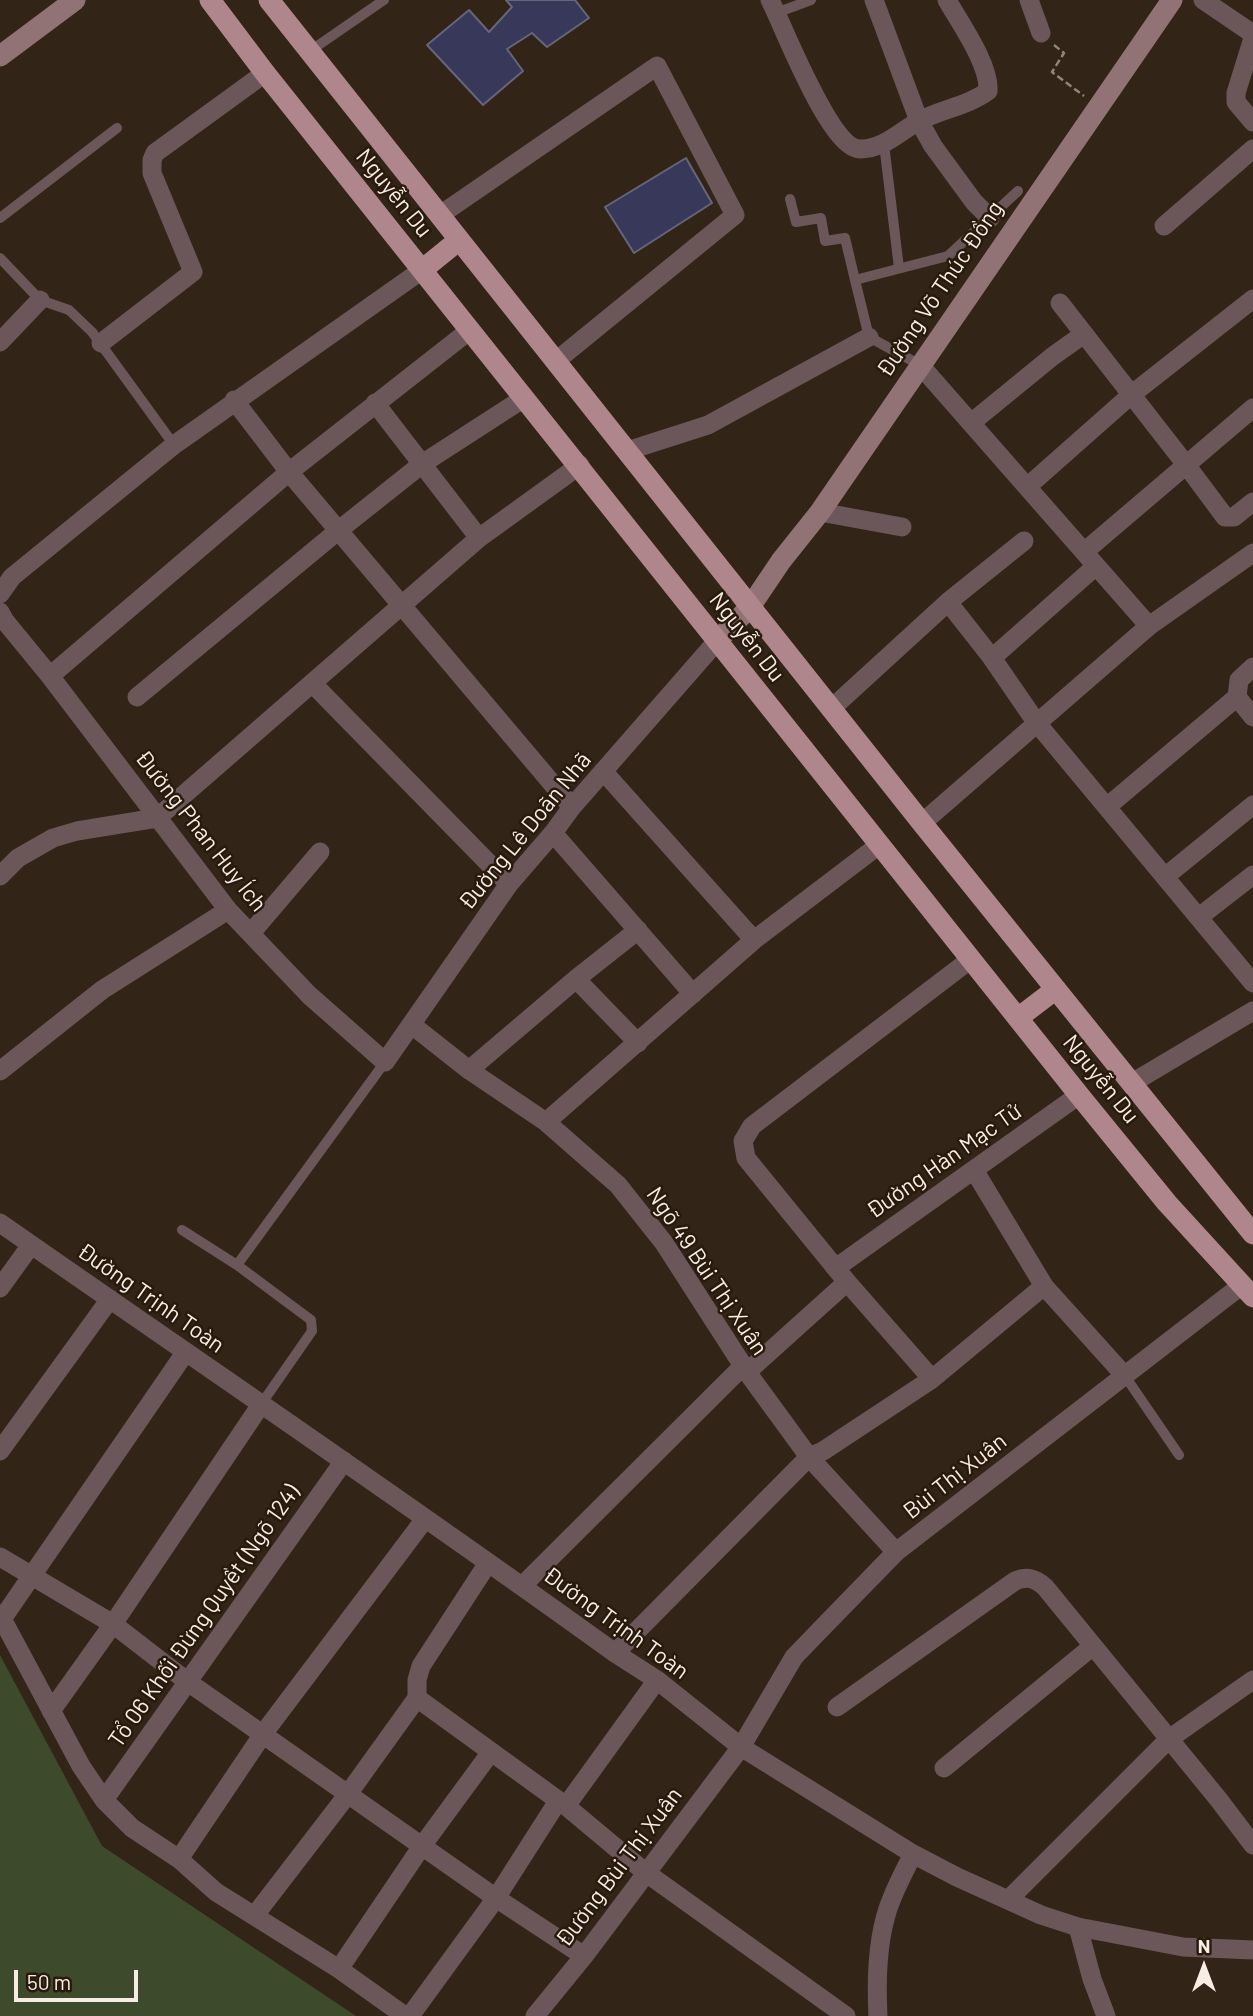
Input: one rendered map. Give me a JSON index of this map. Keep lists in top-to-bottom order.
{
  "streets": {
    "main road": ["Nguyễn Du"],
    "street": [
      "Đường Võ Thúc Đồng",
      "Đường Phan Huy Ích",
      "Đường Lê Doãn Nhã",
      "Đường Hàn Mạc Tử",
      "Ngõ 49 Bùi Thị Xuân",
      "Đường Trịnh Toàn",
      "Bùi Thị Xuân",
      "Tổ 06 Khối Đừng Quyềt (Ngõ 124)",
      "Đường Bùi Thị Xuân"
    ]
  },
  "crossings": [
    ["Nguyễn Du", "Đường Võ Thúc Đồng"],
    ["Nguyễn Du", "Đường Lê Doãn Nhã"],
    ["Nguyễn Du", "Đường Hàn Mạc Tử"],
    ["Nguyễn Du", "Bùi Thị Xuân"],
    ["Đường Võ Thúc Đồng", "Đường Lê Doãn Nhã"],
    ["Đường Phan Huy Ích", "Đường Lê Doãn Nhã"],
    ["Đường Lê Doãn Nhã", "Ngõ 49 Bùi Thị Xuân"],
    ["Đường Hàn Mạc Tử", "Ngõ 49 Bùi Thị Xuân"],
    ["Đường Hàn Mạc Tử", "Đường Trịnh Toàn"],
    ["Ngõ 49 Bùi Thị Xuân", "Bùi Thị Xuân"],
    ["Đường Trịnh Toàn", "Bùi Thị Xuân"],
    ["Đường Trịnh Toàn", "Tổ 06 Khối Đừng Quyềt (Ngõ 124)"],
    ["Đường Trịnh Toàn", "Đường Bùi Thị Xuân"],
    ["Bùi Thị Xuân", "Đường Bùi Thị Xuân"]
  ],
  "scale_bar": "50 m",
  "north": "top"
}
